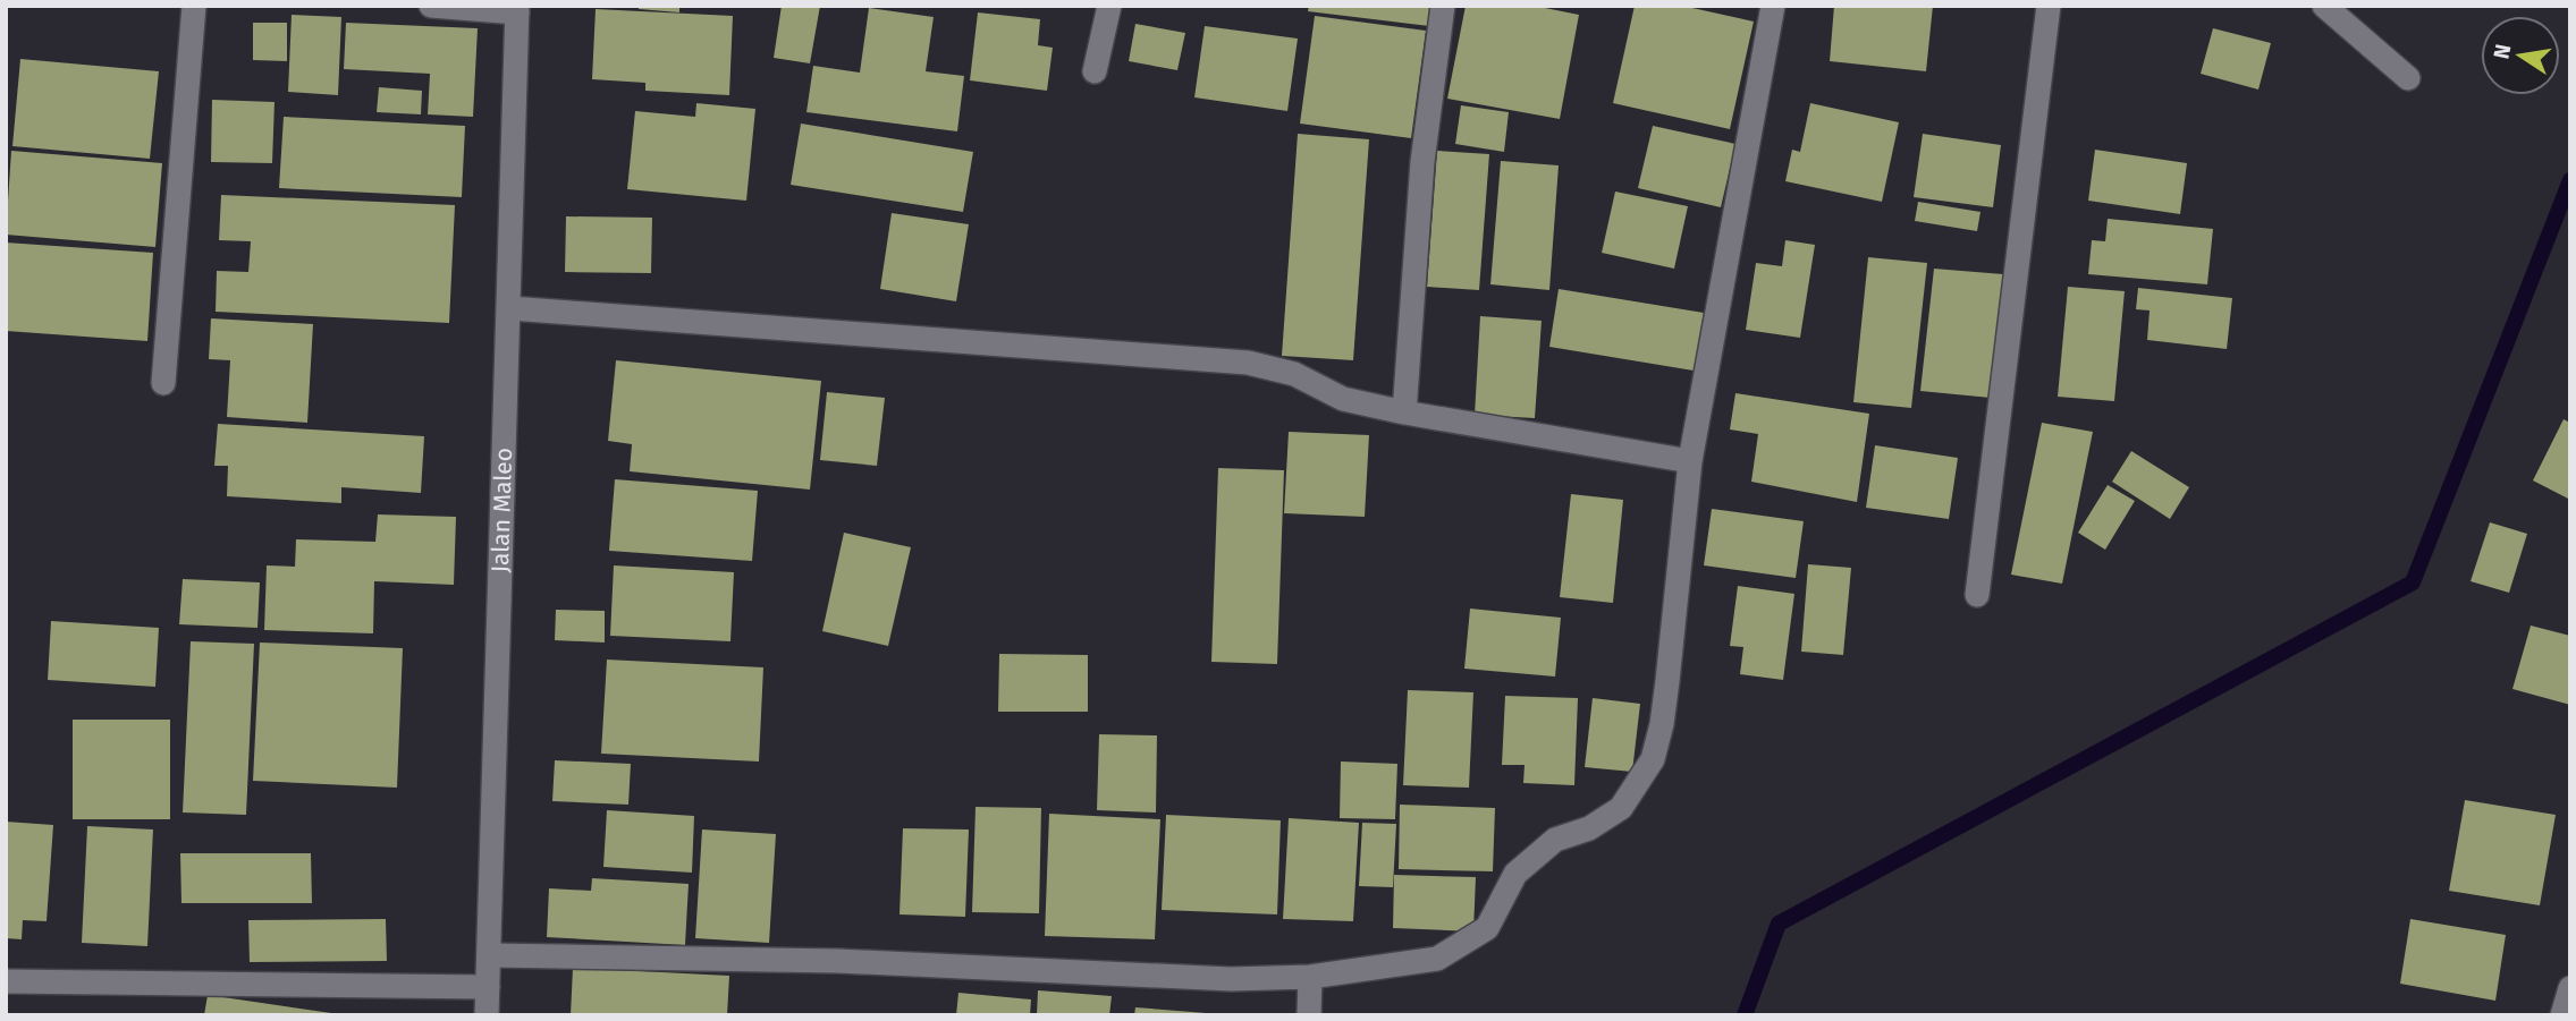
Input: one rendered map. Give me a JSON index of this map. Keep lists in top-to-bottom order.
{
  "streets": {
    "street": ["Jalan Maleo"]
  },
  "north": "left"
}
